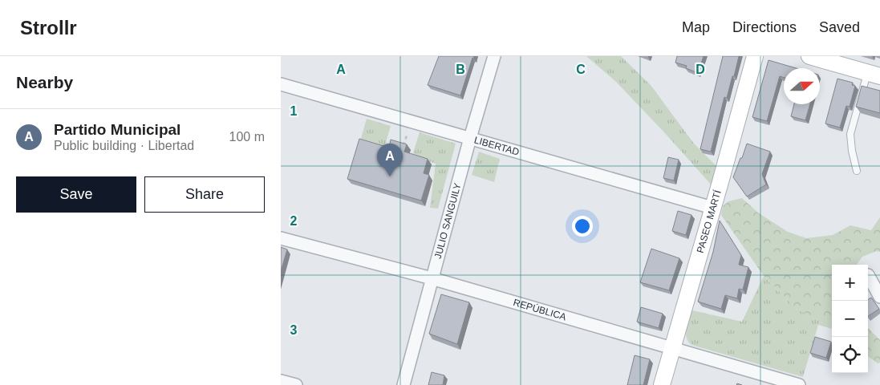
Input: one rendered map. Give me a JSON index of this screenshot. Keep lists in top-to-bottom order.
{
  "streets": {
    "street": [
      "LIBERTAD",
      "JULIO SANGUILY",
      "PASEO MARTÍ",
      "REPÚBLICA"
    ]
  },
  "crossings": [
    ["LIBERTAD", "JULIO SANGUILY"],
    ["LIBERTAD", "PASEO MARTÍ"],
    ["JULIO SANGUILY", "REPÚBLICA"],
    ["PASEO MARTÍ", "REPÚBLICA"]
  ],
  "north": "right",
  "page": {
    "header": "Strollr",
    "nav": ["Map", "Directions", "Saved"],
    "heading": "Nearby",
    "list": [
      {
        "mark": "A",
        "name": "Partido Municipal",
        "note": "Public building · Libertad",
        "value": "100 m"
      }
    ],
    "pins": "A",
    "buttons": ["Save", "Share"],
    "map_buttons": ["+", "−"]
  },
  "grid": {
    "columns": [
      "A",
      "B",
      "C",
      "D"
    ],
    "rows": ["1", "2", "3"]
  }
}
